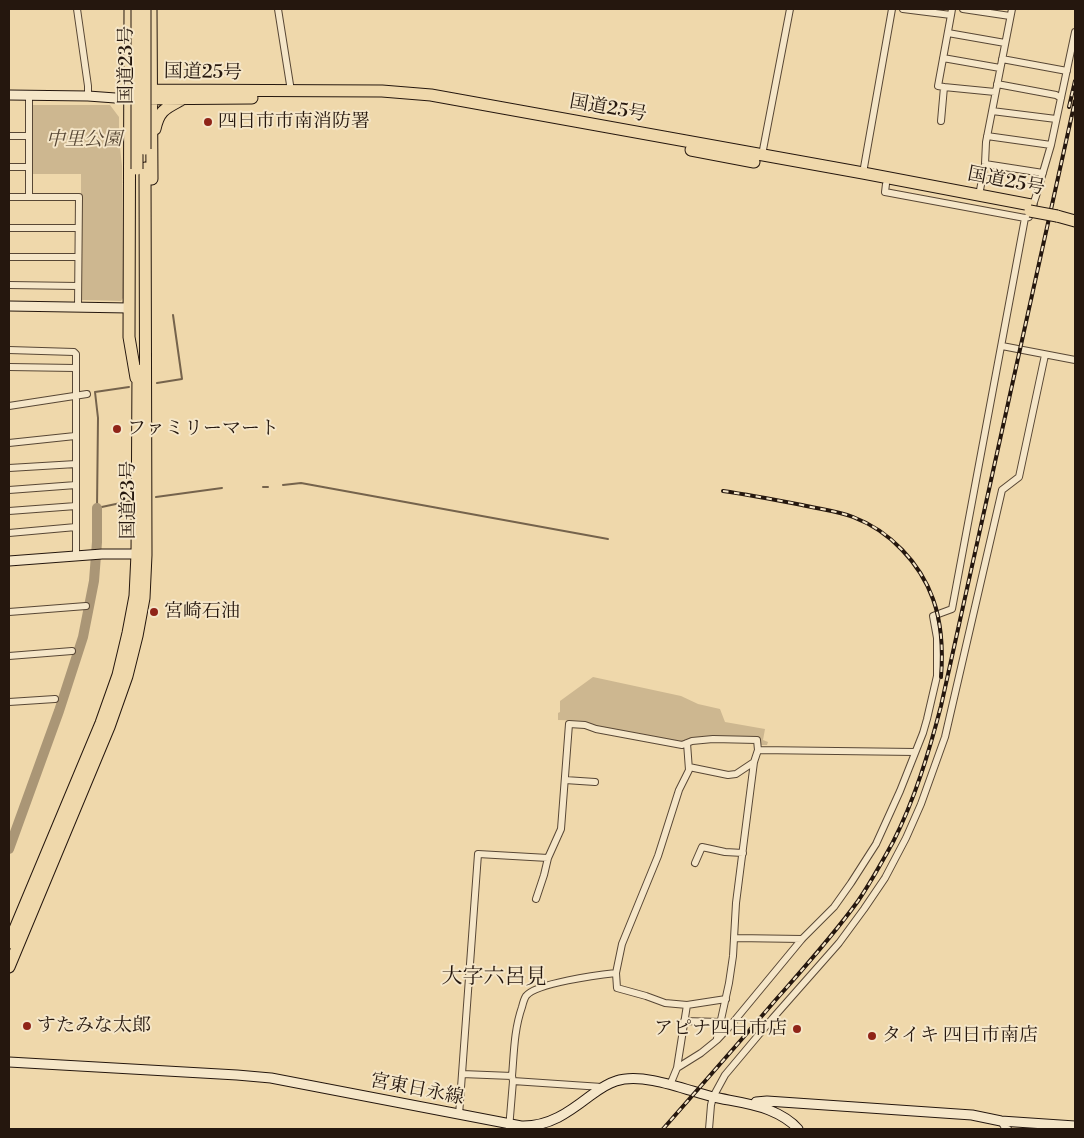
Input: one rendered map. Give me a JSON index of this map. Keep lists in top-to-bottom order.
{
  "streets": {
    "highway": ["国道23号", "国道25号"],
    "main road": ["宮東日永線"]
  },
  "districts": ["大字六呂見"],
  "parks": ["中里公園"],
  "places": [
    "四日市市南消防署",
    "ファミリーマート",
    "宮崎石油",
    "すたみな太郎",
    "アピナ四日市店",
    "タイキ 四日市南店"
  ]
}
